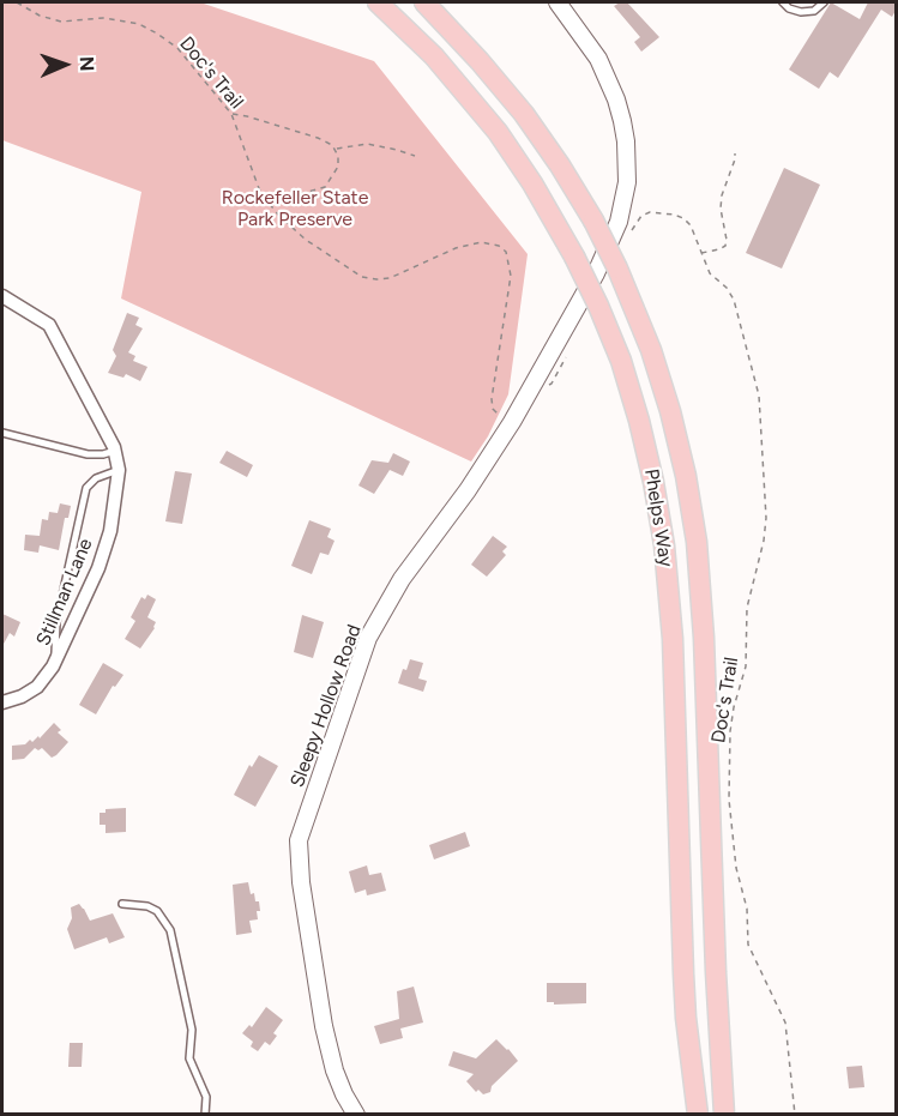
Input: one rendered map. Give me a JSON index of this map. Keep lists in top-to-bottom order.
{
  "streets": {
    "main road": ["Phelps Way"],
    "street": ["Stillman Lane", "Sleepy Hollow Road"],
    "path": ["Doc's Trail"]
  },
  "parks": ["Rockefeller State Park Preserve"],
  "north": "right"
}
